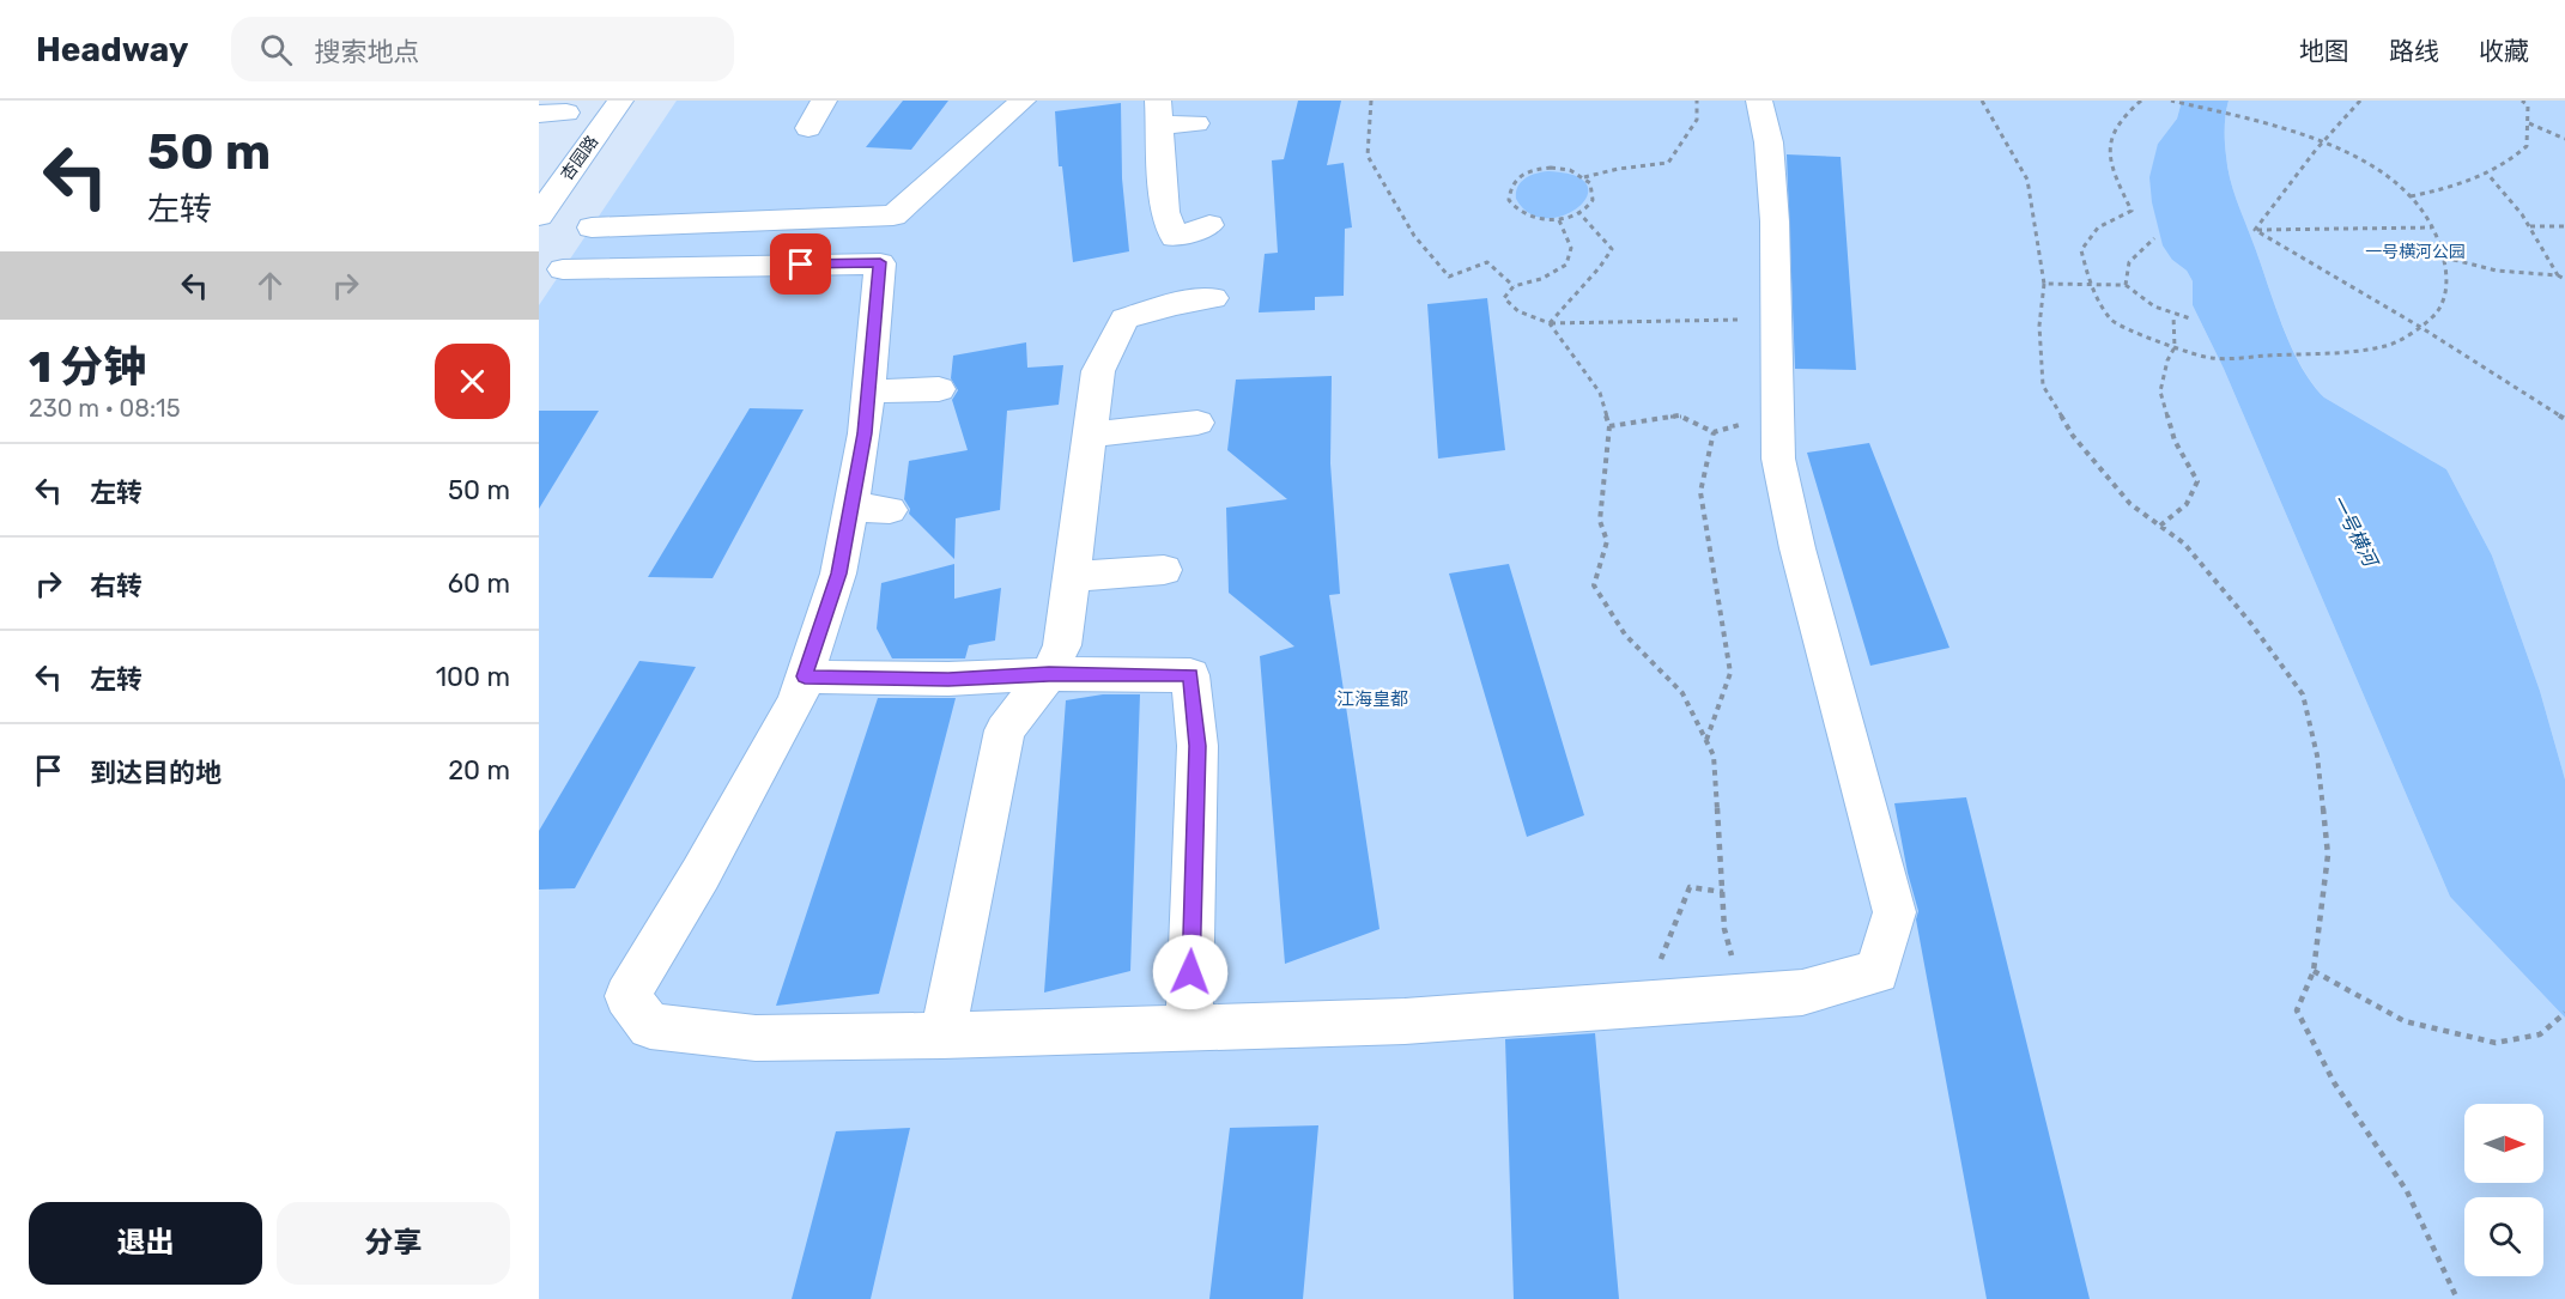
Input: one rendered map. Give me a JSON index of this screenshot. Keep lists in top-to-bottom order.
{
  "streets": {
    "street": ["杏园路"]
  },
  "water": ["一号横河"],
  "parks": ["一号横河公园", "江海皇都"],
  "north": "right",
  "page": {
    "header": "Headway",
    "search": "搜索地点",
    "nav": ["地图", "路线", "收藏"],
    "turn": ["50 m", "左转"],
    "heading": ["1 分钟", "230 m · 08:15"],
    "list": [
      {
        "name": "左转",
        "value": "50 m"
      },
      {
        "name": "右转",
        "value": "60 m"
      },
      {
        "name": "左转",
        "value": "100 m"
      },
      {
        "name": "到达目的地",
        "value": "20 m"
      }
    ],
    "buttons": ["退出", "分享"]
  }
}
